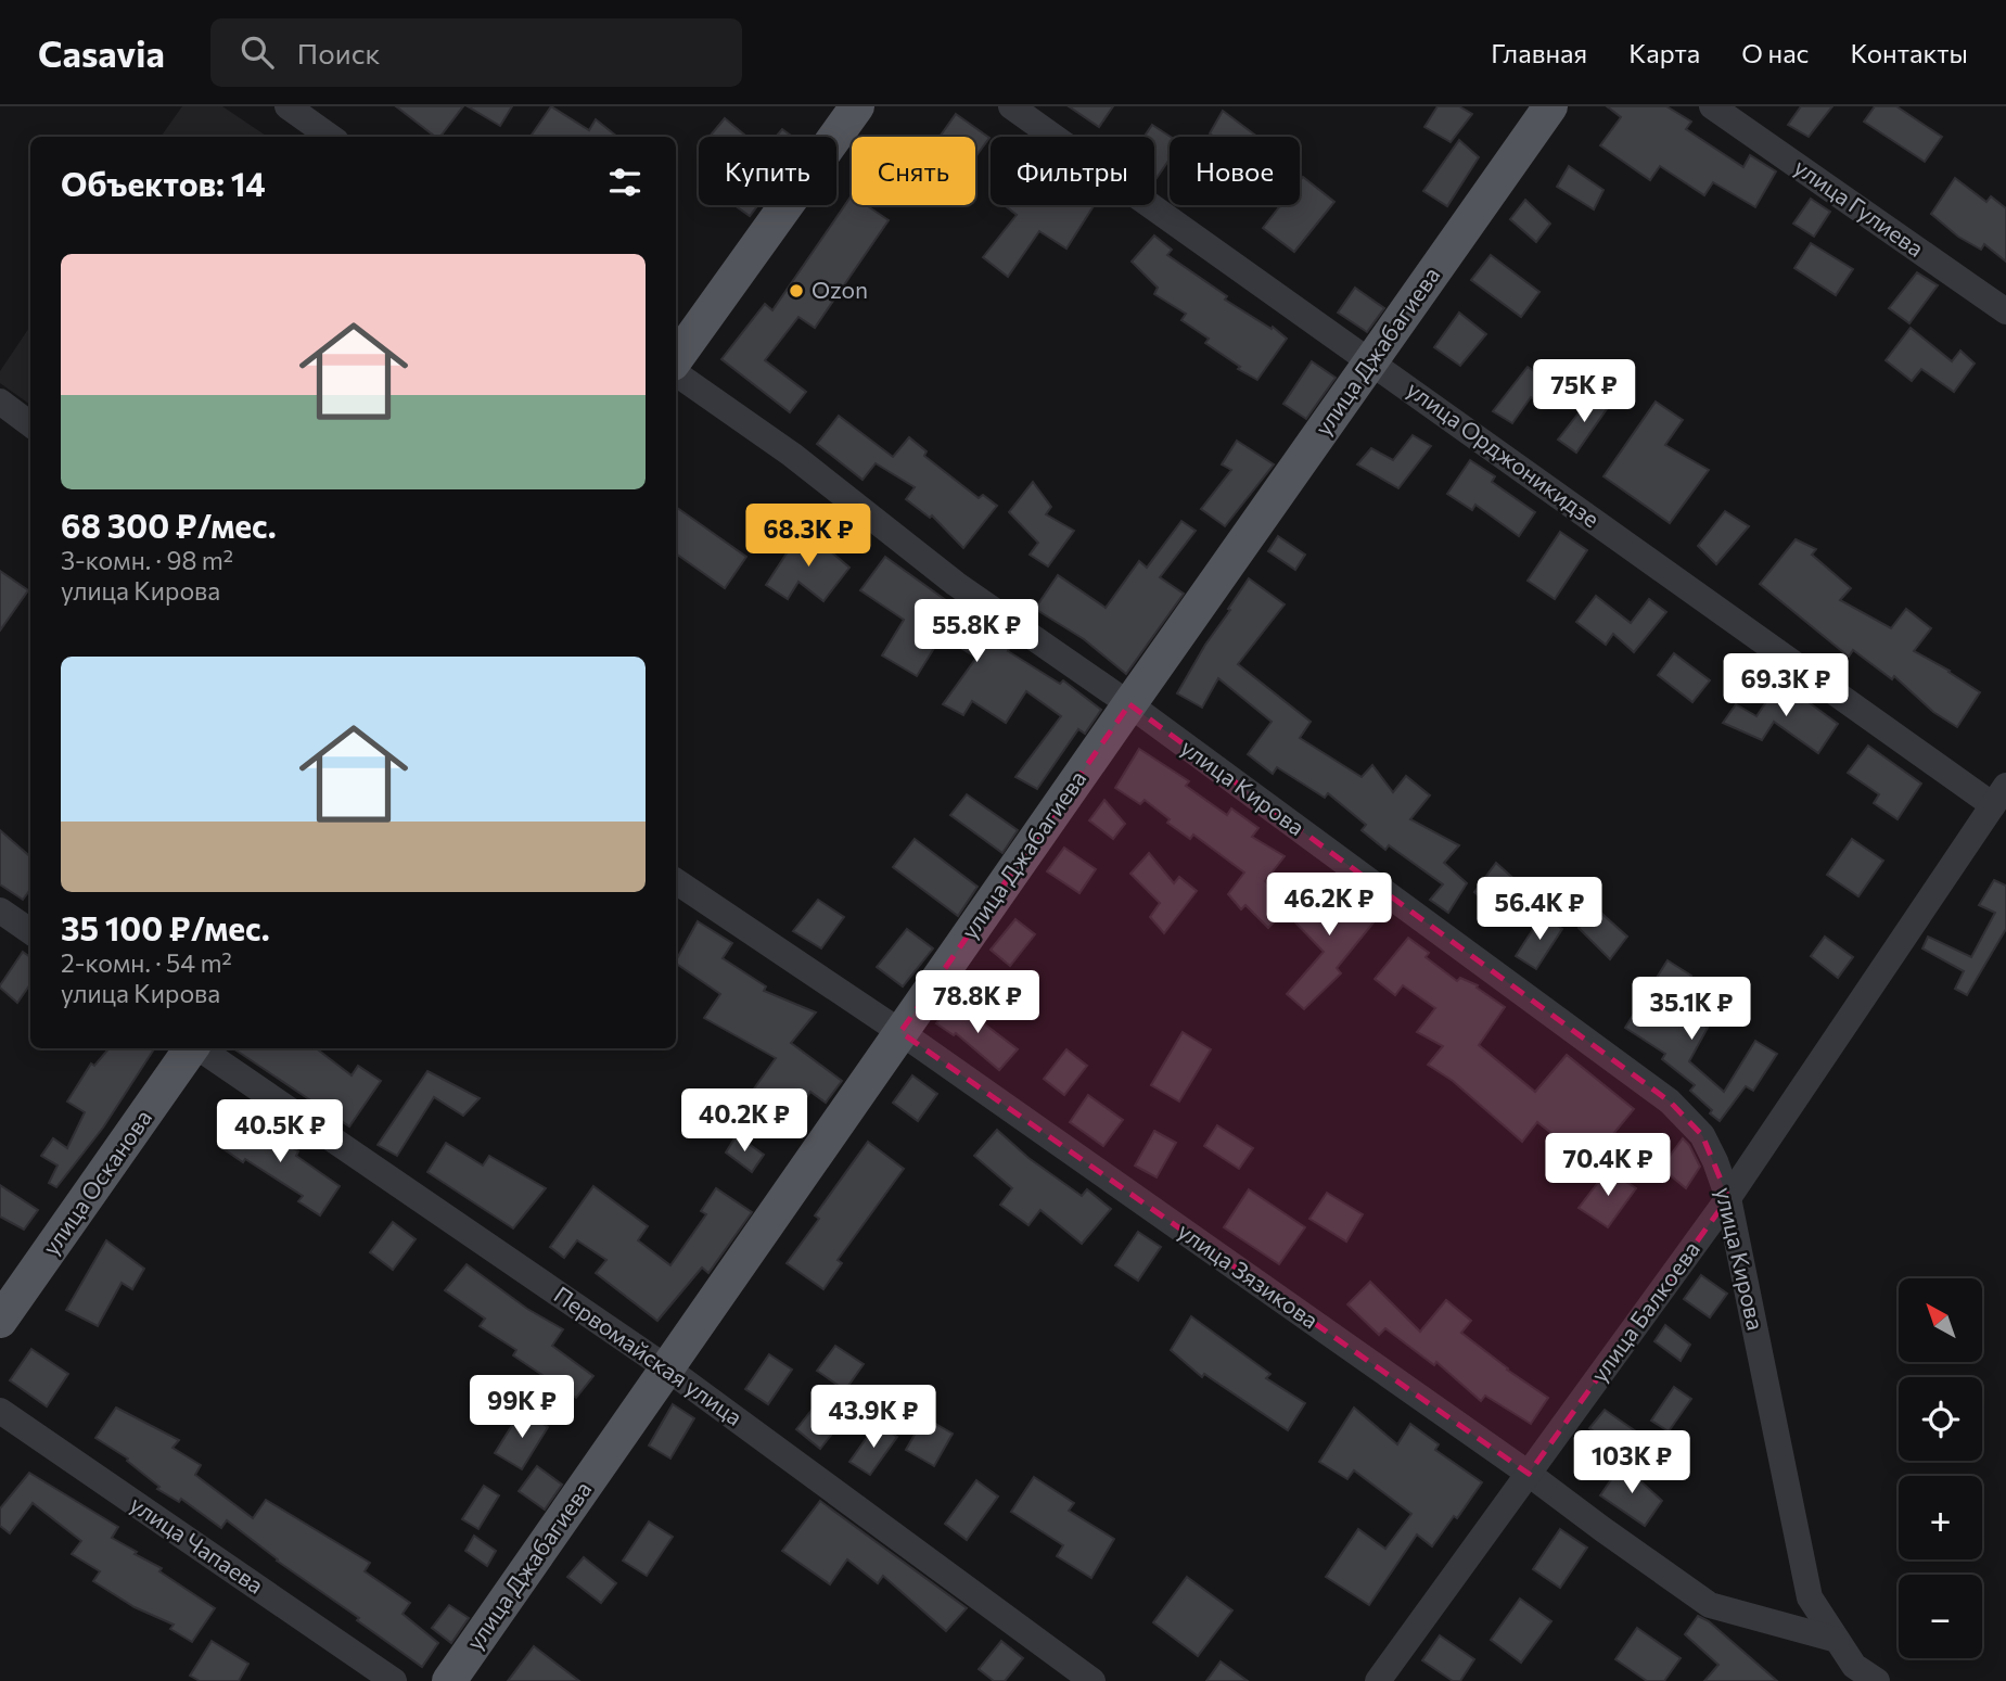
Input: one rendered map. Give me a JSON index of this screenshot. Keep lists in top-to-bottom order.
{
  "streets": {
    "main road": ["улица Джабагиева", "улица Осканова"],
    "street": [
      "улица Гулиева",
      "улица Орджоникидзе",
      "улица Кирова",
      "улица Зязикова",
      "улица Балкоева",
      "Первомайская улица",
      "улица Чапаева"
    ]
  },
  "crossings": [
    ["улица Джабагиева", "улица Орджоникидзе"],
    ["улица Джабагиева", "улица Кирова"],
    ["улица Джабагиева", "улица Зязикова"],
    ["улица Джабагиева", "Первомайская улица"],
    ["улица Орджоникидзе", "улица Балкоева"],
    ["улица Кирова", "улица Зязикова"],
    ["улица Кирова", "улица Балкоева"],
    ["улица Зязикова", "улица Балкоева"]
  ],
  "places": ["Ozon"],
  "north": "top left",
  "page": {
    "header": "Casavia",
    "search": "Поиск",
    "nav": [
      "Главная",
      "Карта",
      "О нас",
      "Контакты"
    ],
    "chip": [
      "Купить",
      "Снять",
      "Фильтры",
      "Новое"
    ],
    "heading": "Объектов: 14",
    "list": [
      {
        "name": "68 300 ₽/мес.",
        "note": "3-комн. · 98 m² · улица Кирова"
      },
      {
        "name": "35 100 ₽/мес.",
        "note": "2-комн. · 54 m² · улица Кирова"
      }
    ],
    "price": [
      "75K ₽",
      "68.3K ₽",
      "55.8K ₽",
      "69.3K ₽",
      "46.2K ₽",
      "56.4K ₽",
      "78.8K ₽",
      "35.1K ₽",
      "40.2K ₽",
      "40.5K ₽",
      "70.4K ₽",
      "99K ₽",
      "43.9K ₽",
      "103K ₽"
    ],
    "map_buttons": ["+", "−"]
  }
}
